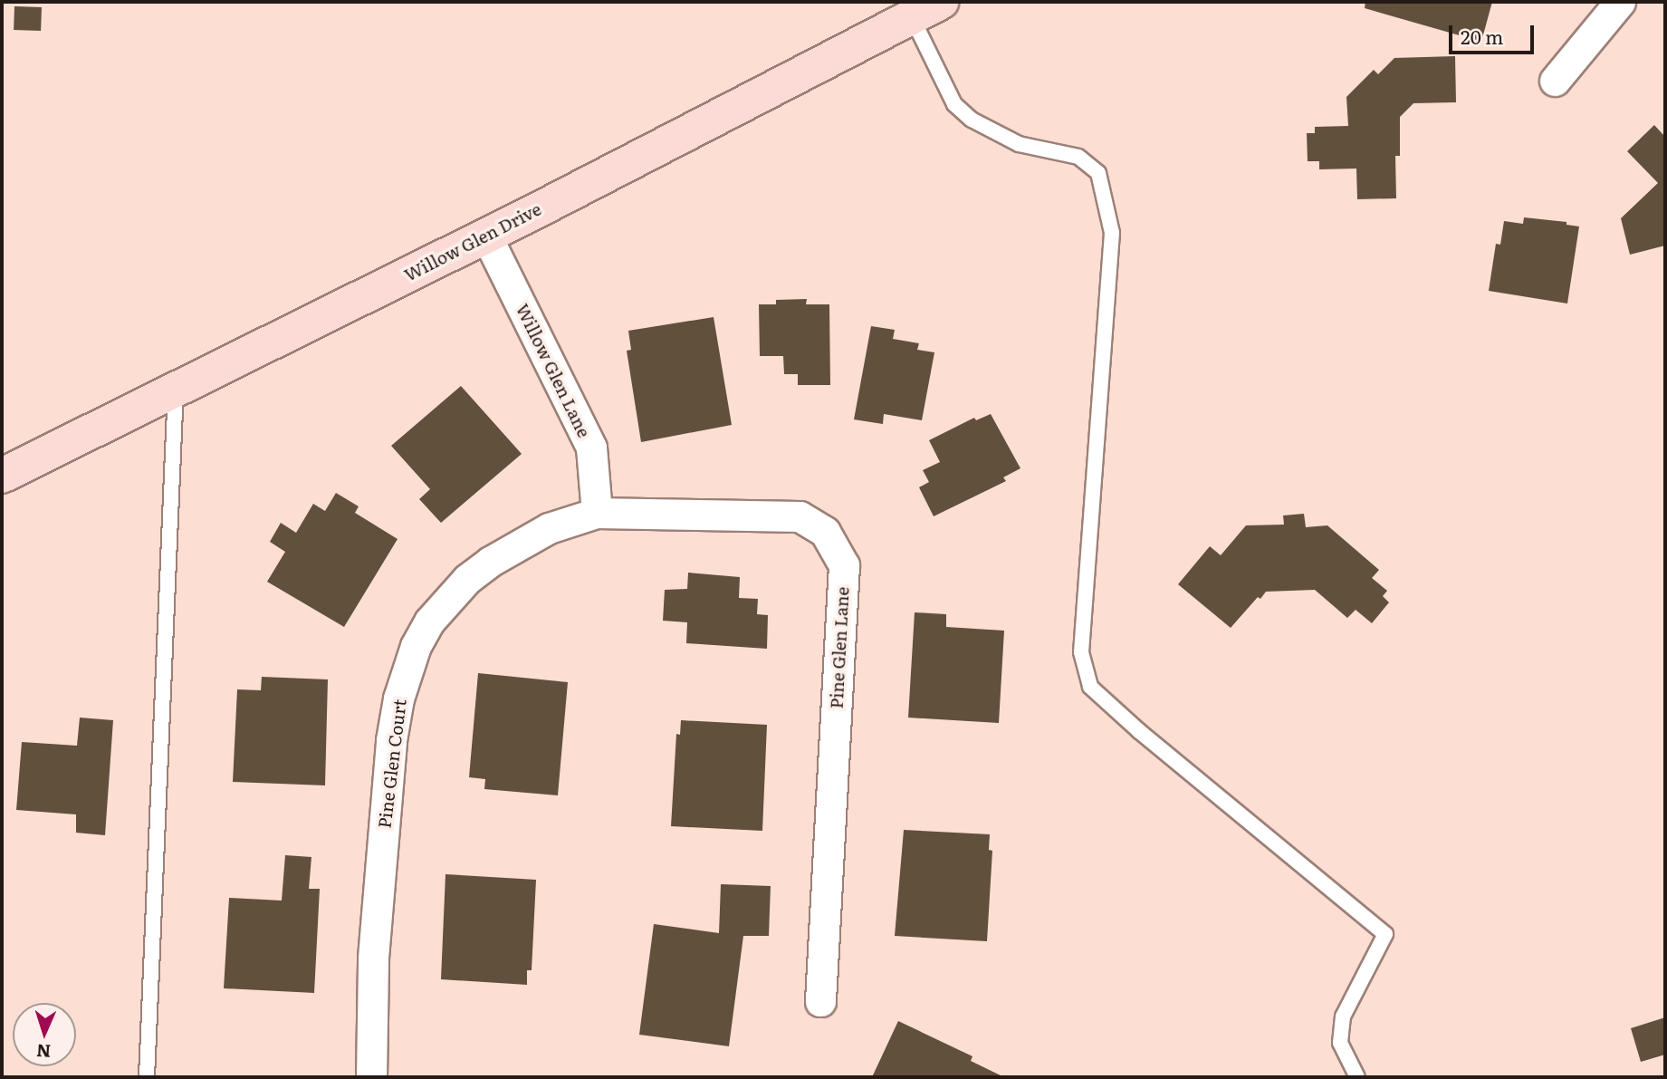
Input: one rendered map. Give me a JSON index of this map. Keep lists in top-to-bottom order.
{
  "streets": {
    "main road": ["Willow Glen Drive"],
    "street": ["Willow Glen Lane", "Pine Glen Lane", "Pine Glen Court"]
  },
  "crossings": [
    ["Willow Glen Drive", "Willow Glen Lane"],
    ["Willow Glen Lane", "Pine Glen Lane"],
    ["Willow Glen Lane", "Pine Glen Court"],
    ["Pine Glen Lane", "Pine Glen Court"]
  ],
  "scale_bar": "20 m",
  "north": "bottom"
}
